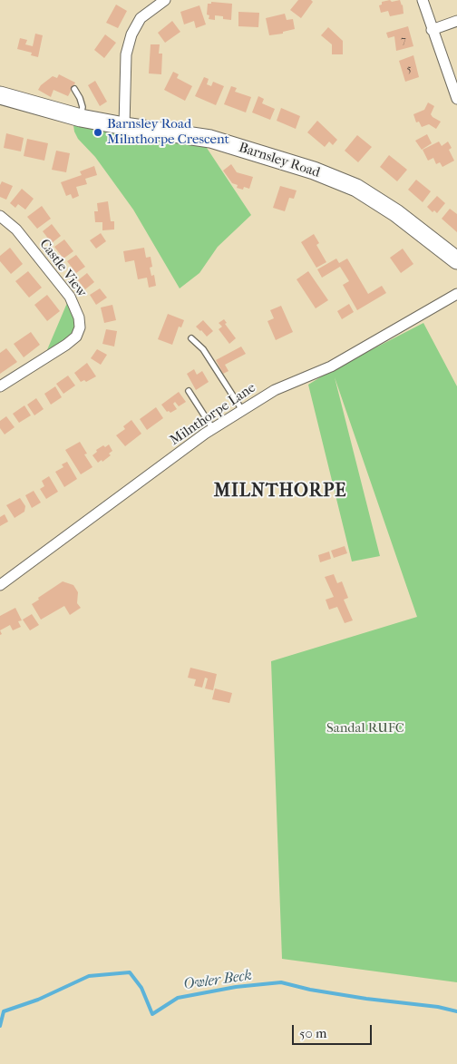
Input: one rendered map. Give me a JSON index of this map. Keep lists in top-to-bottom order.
{
  "streets": {
    "main road": ["Barnsley Road"],
    "street": ["Castle View", "Milnthorpe Lane"]
  },
  "districts": ["MILNTHORPE"],
  "water": ["Owler Beck"],
  "parks": ["Sandal RUFC"],
  "places": ["Barnsley Road Milnthorpe Crescent"],
  "house_numbers": ["7", "5"],
  "scale_bar": "50 m"
}
